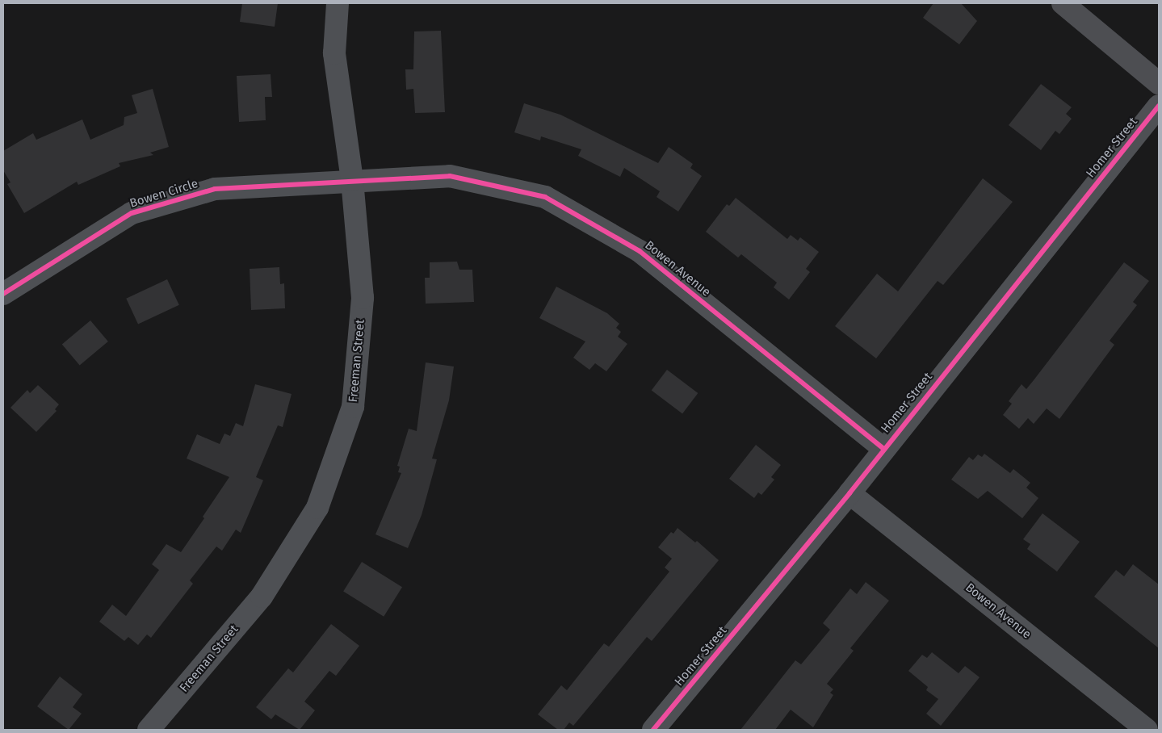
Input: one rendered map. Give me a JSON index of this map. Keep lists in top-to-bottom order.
{
  "streets": {
    "street": [
      "Homer Street",
      "Bowen Circle",
      "Bowen Avenue",
      "Freeman Street"
    ]
  },
  "crossings": [
    ["Homer Street", "Bowen Avenue"],
    ["Bowen Circle", "Bowen Avenue"],
    ["Bowen Circle", "Freeman Street"],
    ["Bowen Avenue", "Freeman Street"]
  ]
}
